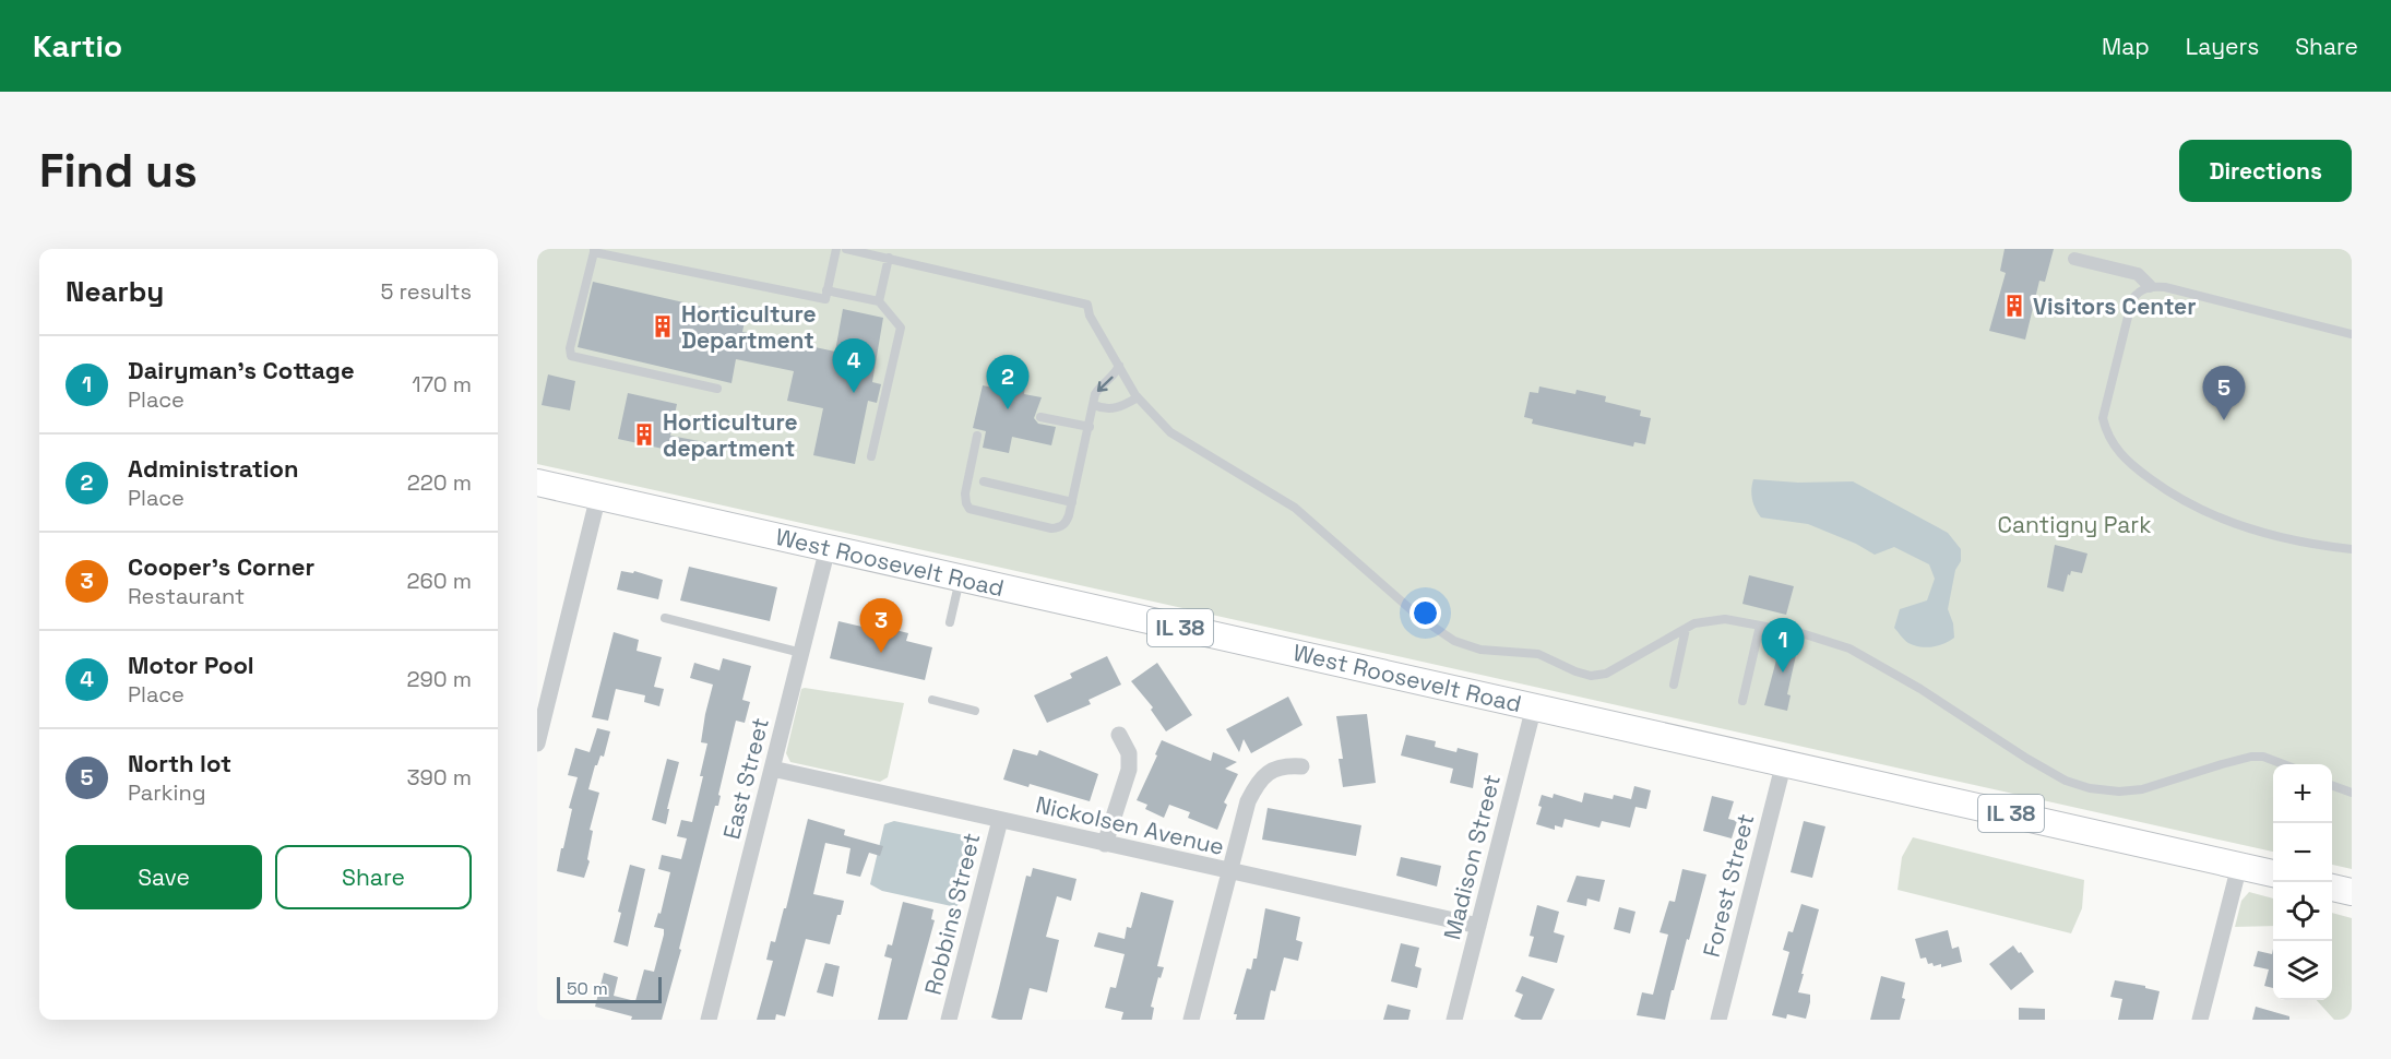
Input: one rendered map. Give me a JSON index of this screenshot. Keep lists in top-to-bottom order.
{
  "streets": {
    "main road": ["West Roosevelt Road", "IL 38"],
    "street": [
      "East Street",
      "Nickolsen Avenue",
      "Madison Street",
      "Forest Street",
      "Robbins Street"
    ]
  },
  "crossings": [
    ["West Roosevelt Road", "East Street"],
    ["West Roosevelt Road", "Madison Street"],
    ["West Roosevelt Road", "Forest Street"],
    ["East Street", "Nickolsen Avenue"],
    ["Nickolsen Avenue", "Madison Street"],
    ["Nickolsen Avenue", "Robbins Street"]
  ],
  "parks": ["Cantigny Park"],
  "places": {
    "building": ["Visitors Center", "Horticulture Department", "Horticulture department"]
  },
  "scale_bar": "50 m",
  "page": {
    "header": "Kartio",
    "nav": ["Map", "Layers", "Share"],
    "buttons": [
      "Directions",
      ["Save", "Share"]
    ],
    "title": "Find us",
    "heading": ["Nearby", "5 results"],
    "list": [
      {
        "mark": "1",
        "name": "Dairyman's Cottage",
        "note": "Place",
        "value": "170 m"
      },
      {
        "mark": "2",
        "name": "Administration",
        "note": "Place",
        "value": "220 m"
      },
      {
        "mark": "3",
        "name": "Cooper's Corner",
        "note": "Restaurant",
        "value": "260 m"
      },
      {
        "mark": "4",
        "name": "Motor Pool",
        "note": "Place",
        "value": "290 m"
      },
      {
        "mark": "5",
        "name": "North lot",
        "note": "Parking",
        "value": "390 m"
      }
    ],
    "pins": [
      "4",
      "2",
      "5",
      "3",
      "1"
    ],
    "map_buttons": ["+", "−"],
    "scale": "50 m"
  }
}
